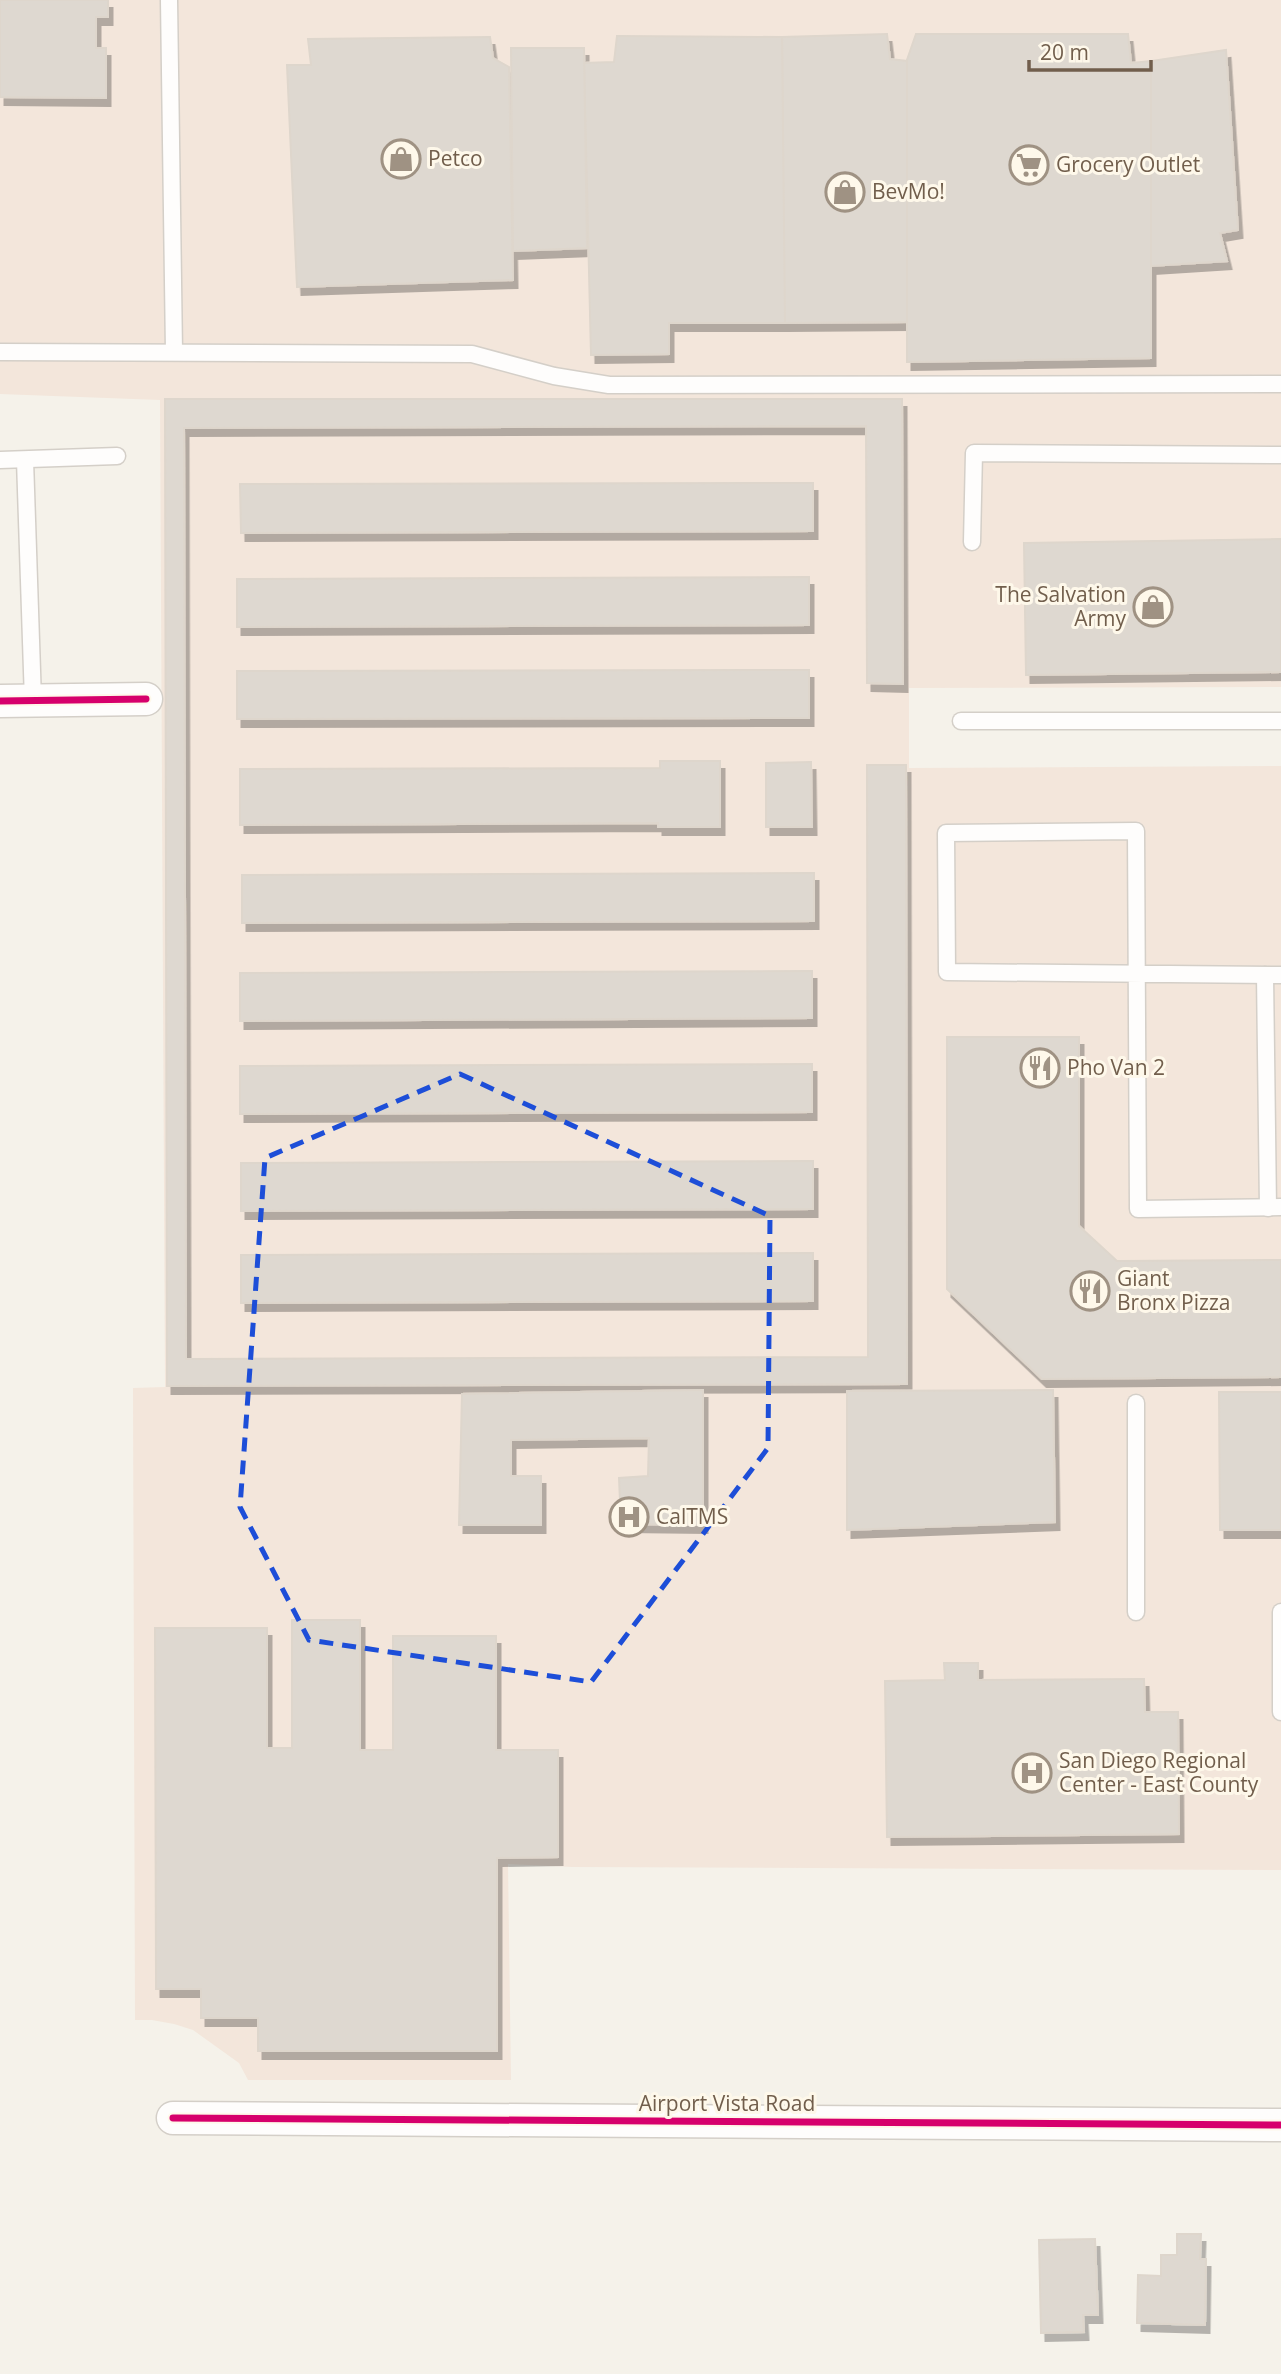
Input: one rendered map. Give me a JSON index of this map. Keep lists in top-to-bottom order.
{
  "streets": {
    "street": ["Airport Vista Road"]
  },
  "places": {
    "shop": ["Petco", "BevMo!", "The Salvation Army"],
    "supermarket": ["Grocery Outlet"],
    "restaurant": ["Pho Van 2", "Giant Bronx Pizza"],
    "hospital": ["CalTMS", "San Diego Regional Center - East County"]
  },
  "scale_bar": "20 m"
}
